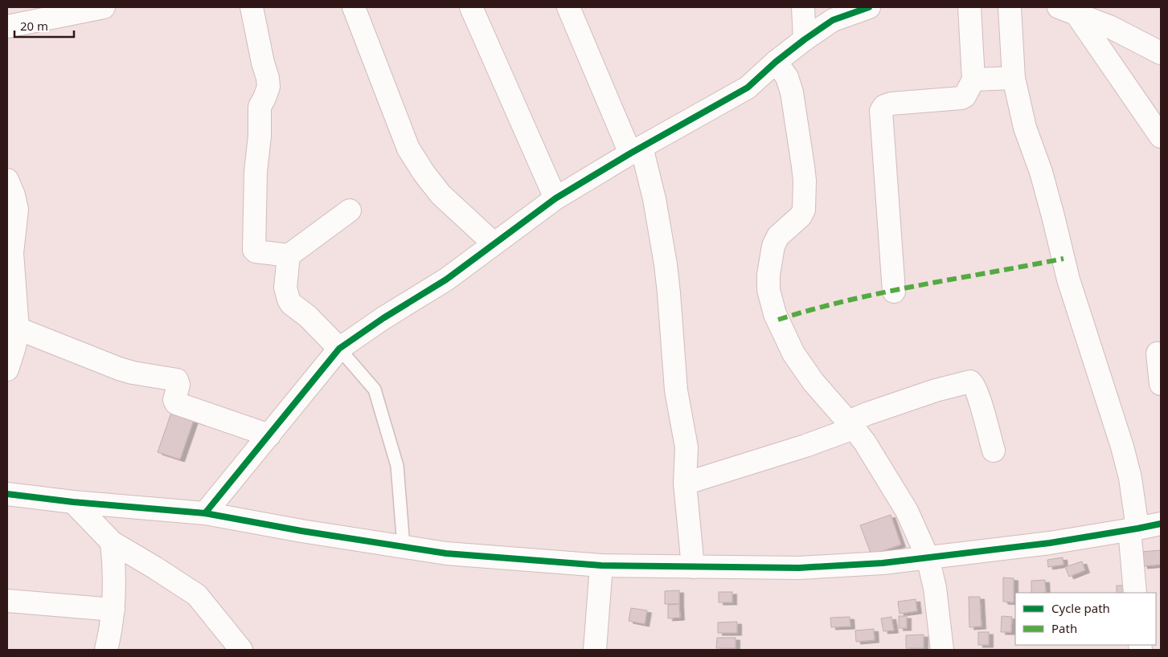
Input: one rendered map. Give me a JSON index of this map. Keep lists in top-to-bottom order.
{
  "legend": ["Cycle path", "Path"],
  "scale_bar": "20 m"
}
